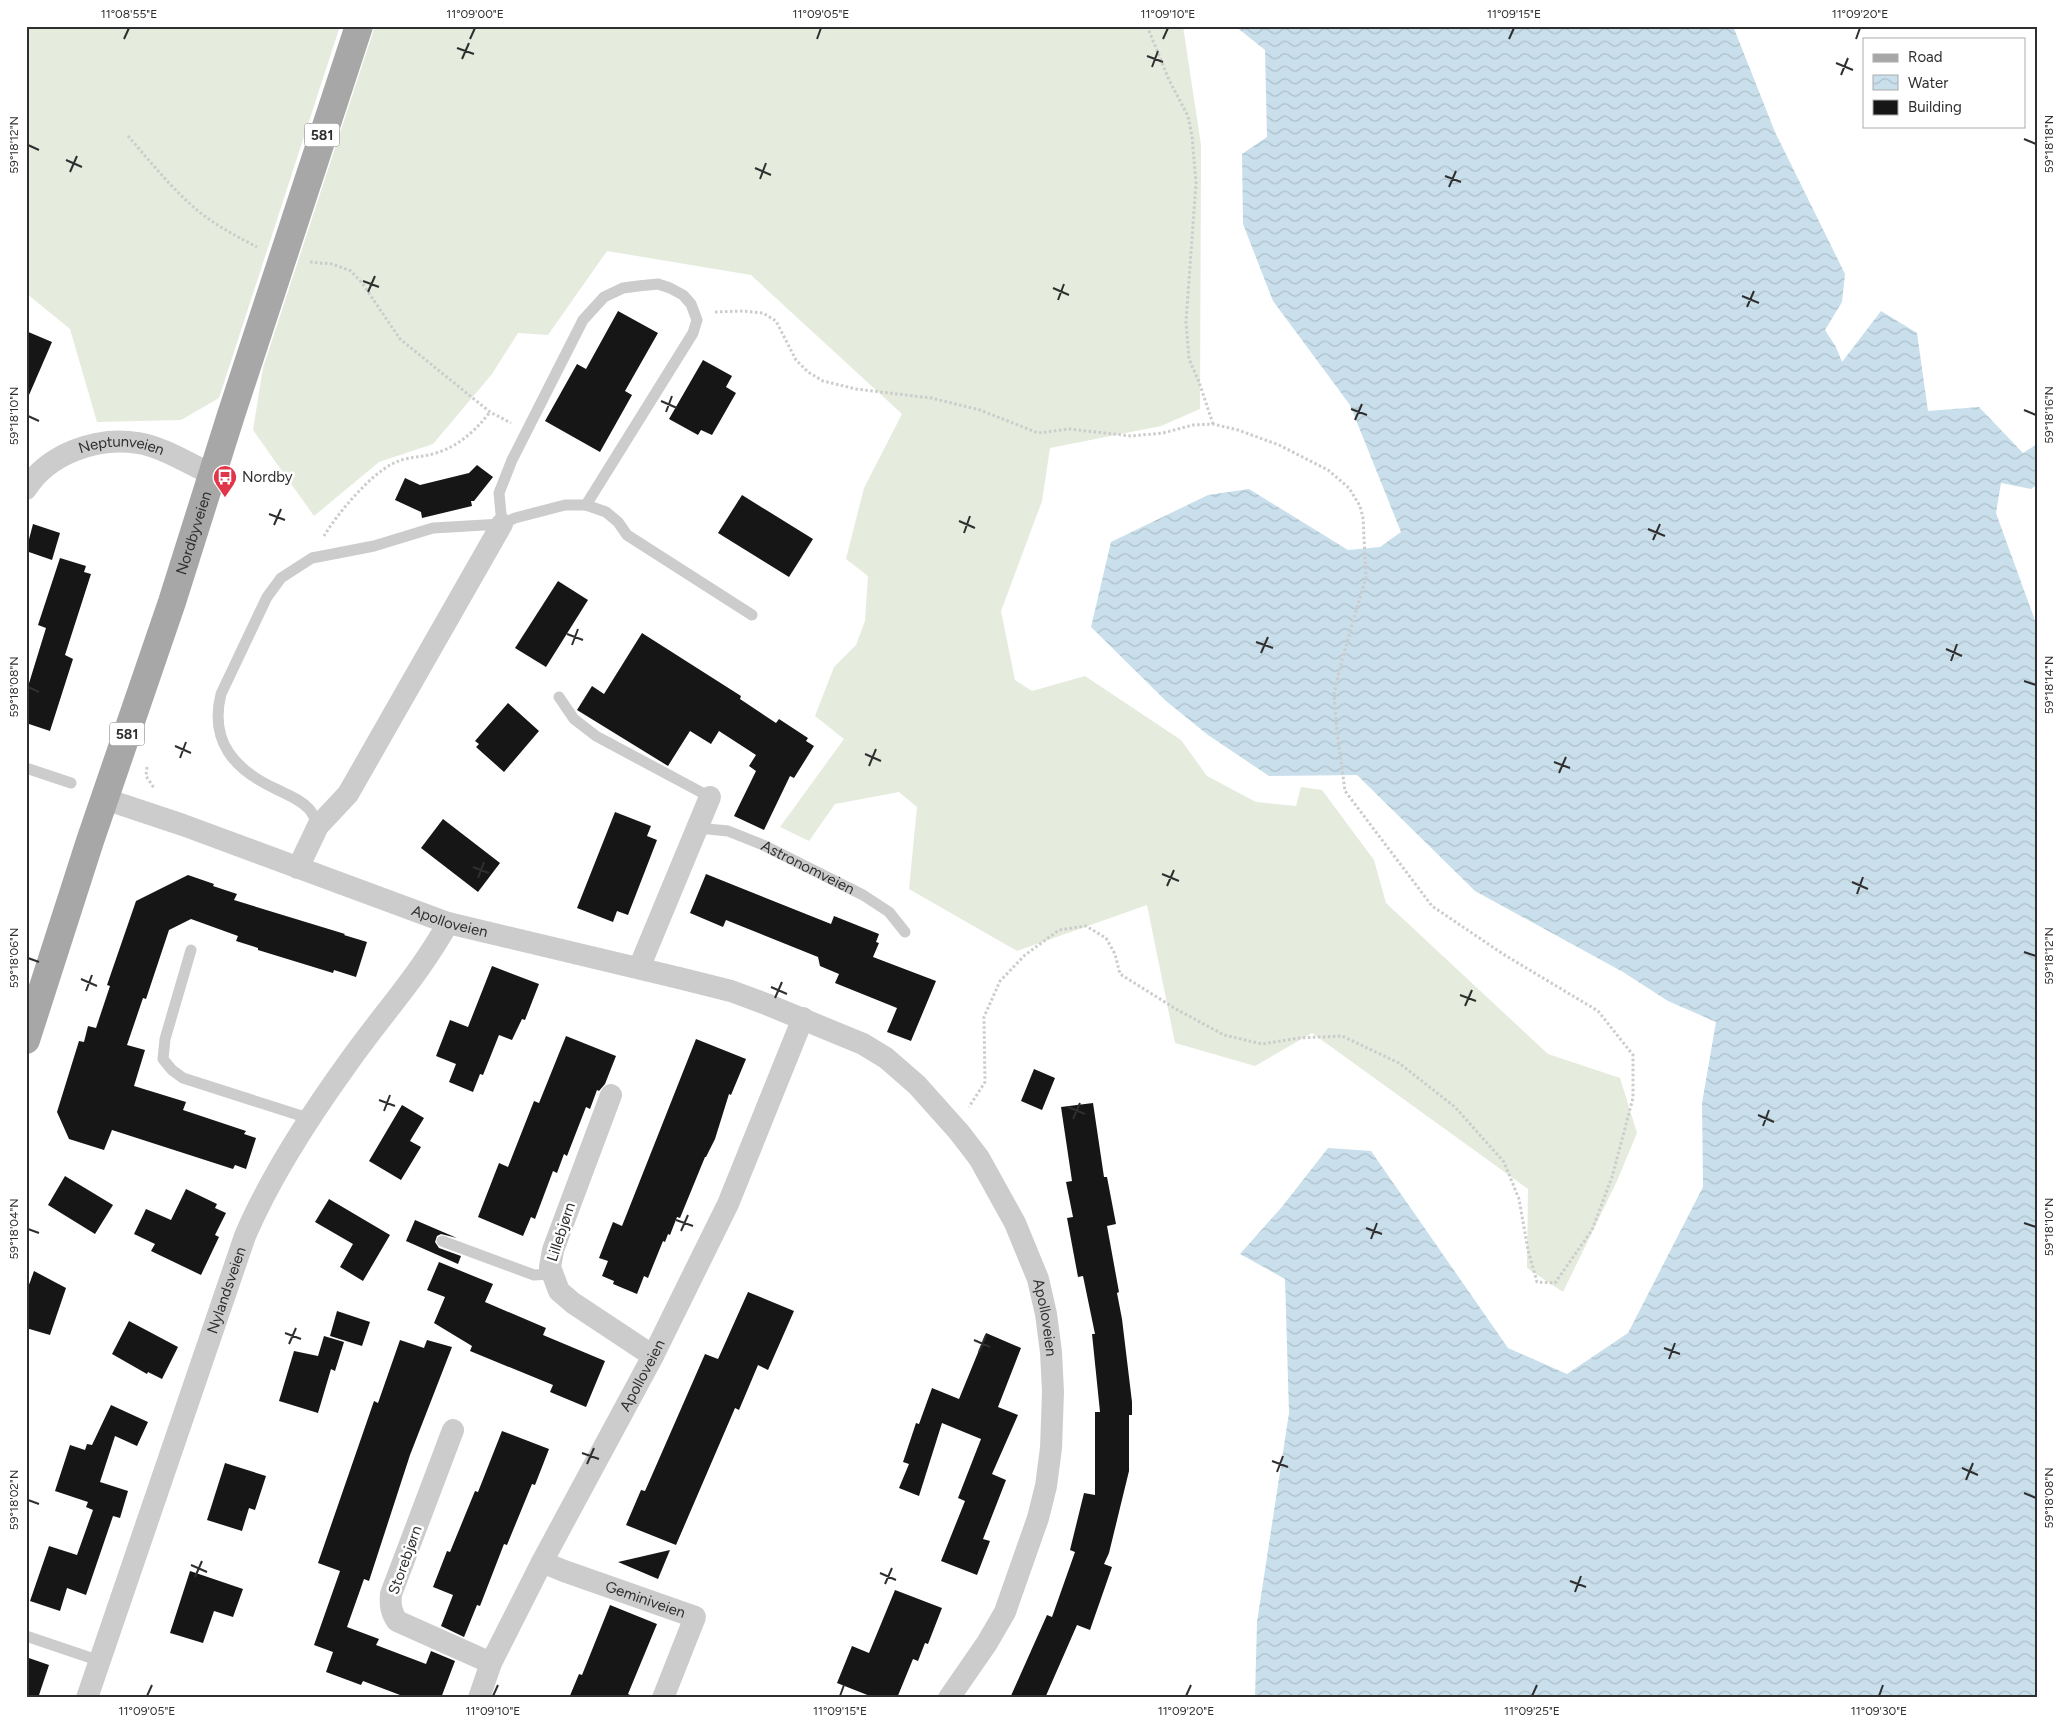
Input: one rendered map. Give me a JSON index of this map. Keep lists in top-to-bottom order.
{
  "streets": {
    "main road": ["581", "Nordbyveien"],
    "street": [
      "Neptunveien",
      "Apolloveien",
      "Lillebjørn",
      "Nylandsveien",
      "Storebjørn",
      "Geminiveien"
    ],
    "lane": ["Astronomveien"]
  },
  "crossings": [
    ["Neptunveien", "Nordbyveien"],
    ["Nordbyveien", "Apolloveien"],
    ["Apolloveien", "Lillebjørn"],
    ["Apolloveien", "Nylandsveien"],
    ["Apolloveien", "Storebjørn"],
    ["Apolloveien", "Geminiveien"]
  ],
  "places": {
    "bus stop": ["Nordby"]
  },
  "legend": ["Road", "Water", "Building"],
  "coordinates": [
    "11°08'55\"E",
    "11°09'00\"E",
    "11°09'05\"E",
    "11°09'10\"E",
    "11°09'15\"E",
    "11°09'20\"E",
    "59°18'18\"N",
    "59°18'12\"N",
    "59°18'16\"N",
    "59°18'10\"N",
    "59°18'14\"N",
    "59°18'08\"N",
    "59°18'06\"N",
    "59°18'04\"N",
    "59°18'02\"N",
    "11°09'25\"E",
    "11°09'30\"E"
  ]
}
